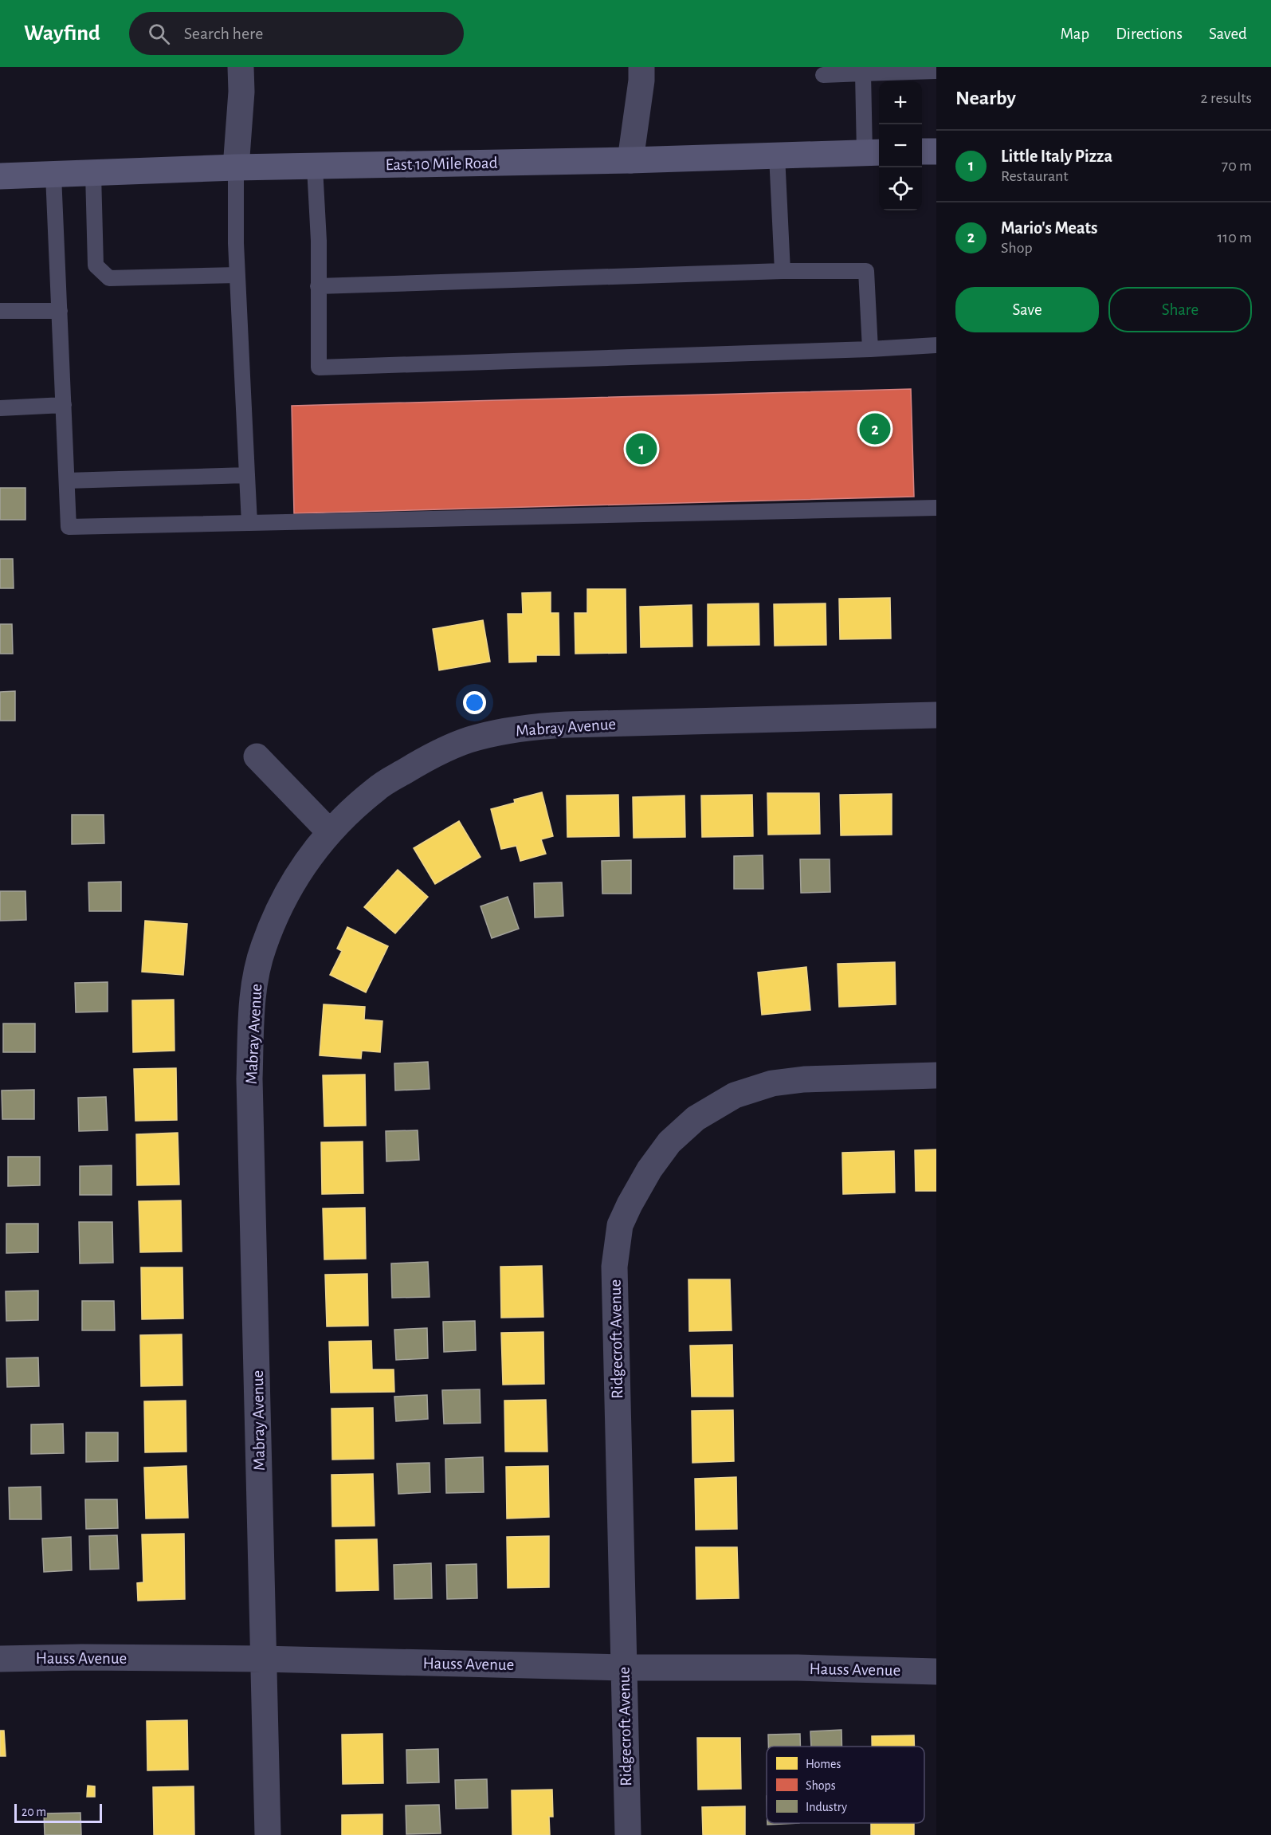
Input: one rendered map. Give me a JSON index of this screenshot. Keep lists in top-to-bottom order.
{
  "streets": {
    "main road": ["East 10 Mile Road"],
    "street": ["Mabray Avenue", "Ridgecroft Avenue", "Hauss Avenue"]
  },
  "crossings": [
    ["Mabray Avenue", "Hauss Avenue"],
    ["Ridgecroft Avenue", "Hauss Avenue"]
  ],
  "legend": ["Homes", "Shops", "Industry"],
  "scale_bar": "20 m",
  "page": {
    "header": "Wayfind",
    "search": "Search here",
    "nav": ["Map", "Directions", "Saved"],
    "heading": ["Nearby", "2 results"],
    "map_buttons": ["+", "−"],
    "list": [
      {
        "mark": "1",
        "name": "Little Italy Pizza",
        "note": "Restaurant",
        "value": "70 m"
      },
      {
        "mark": "2",
        "name": "Mario's Meats",
        "note": "Shop",
        "value": "110 m"
      }
    ],
    "buttons": ["Save", "Share"],
    "pins": ["2", "1"],
    "scale": "20 m"
  }
}
